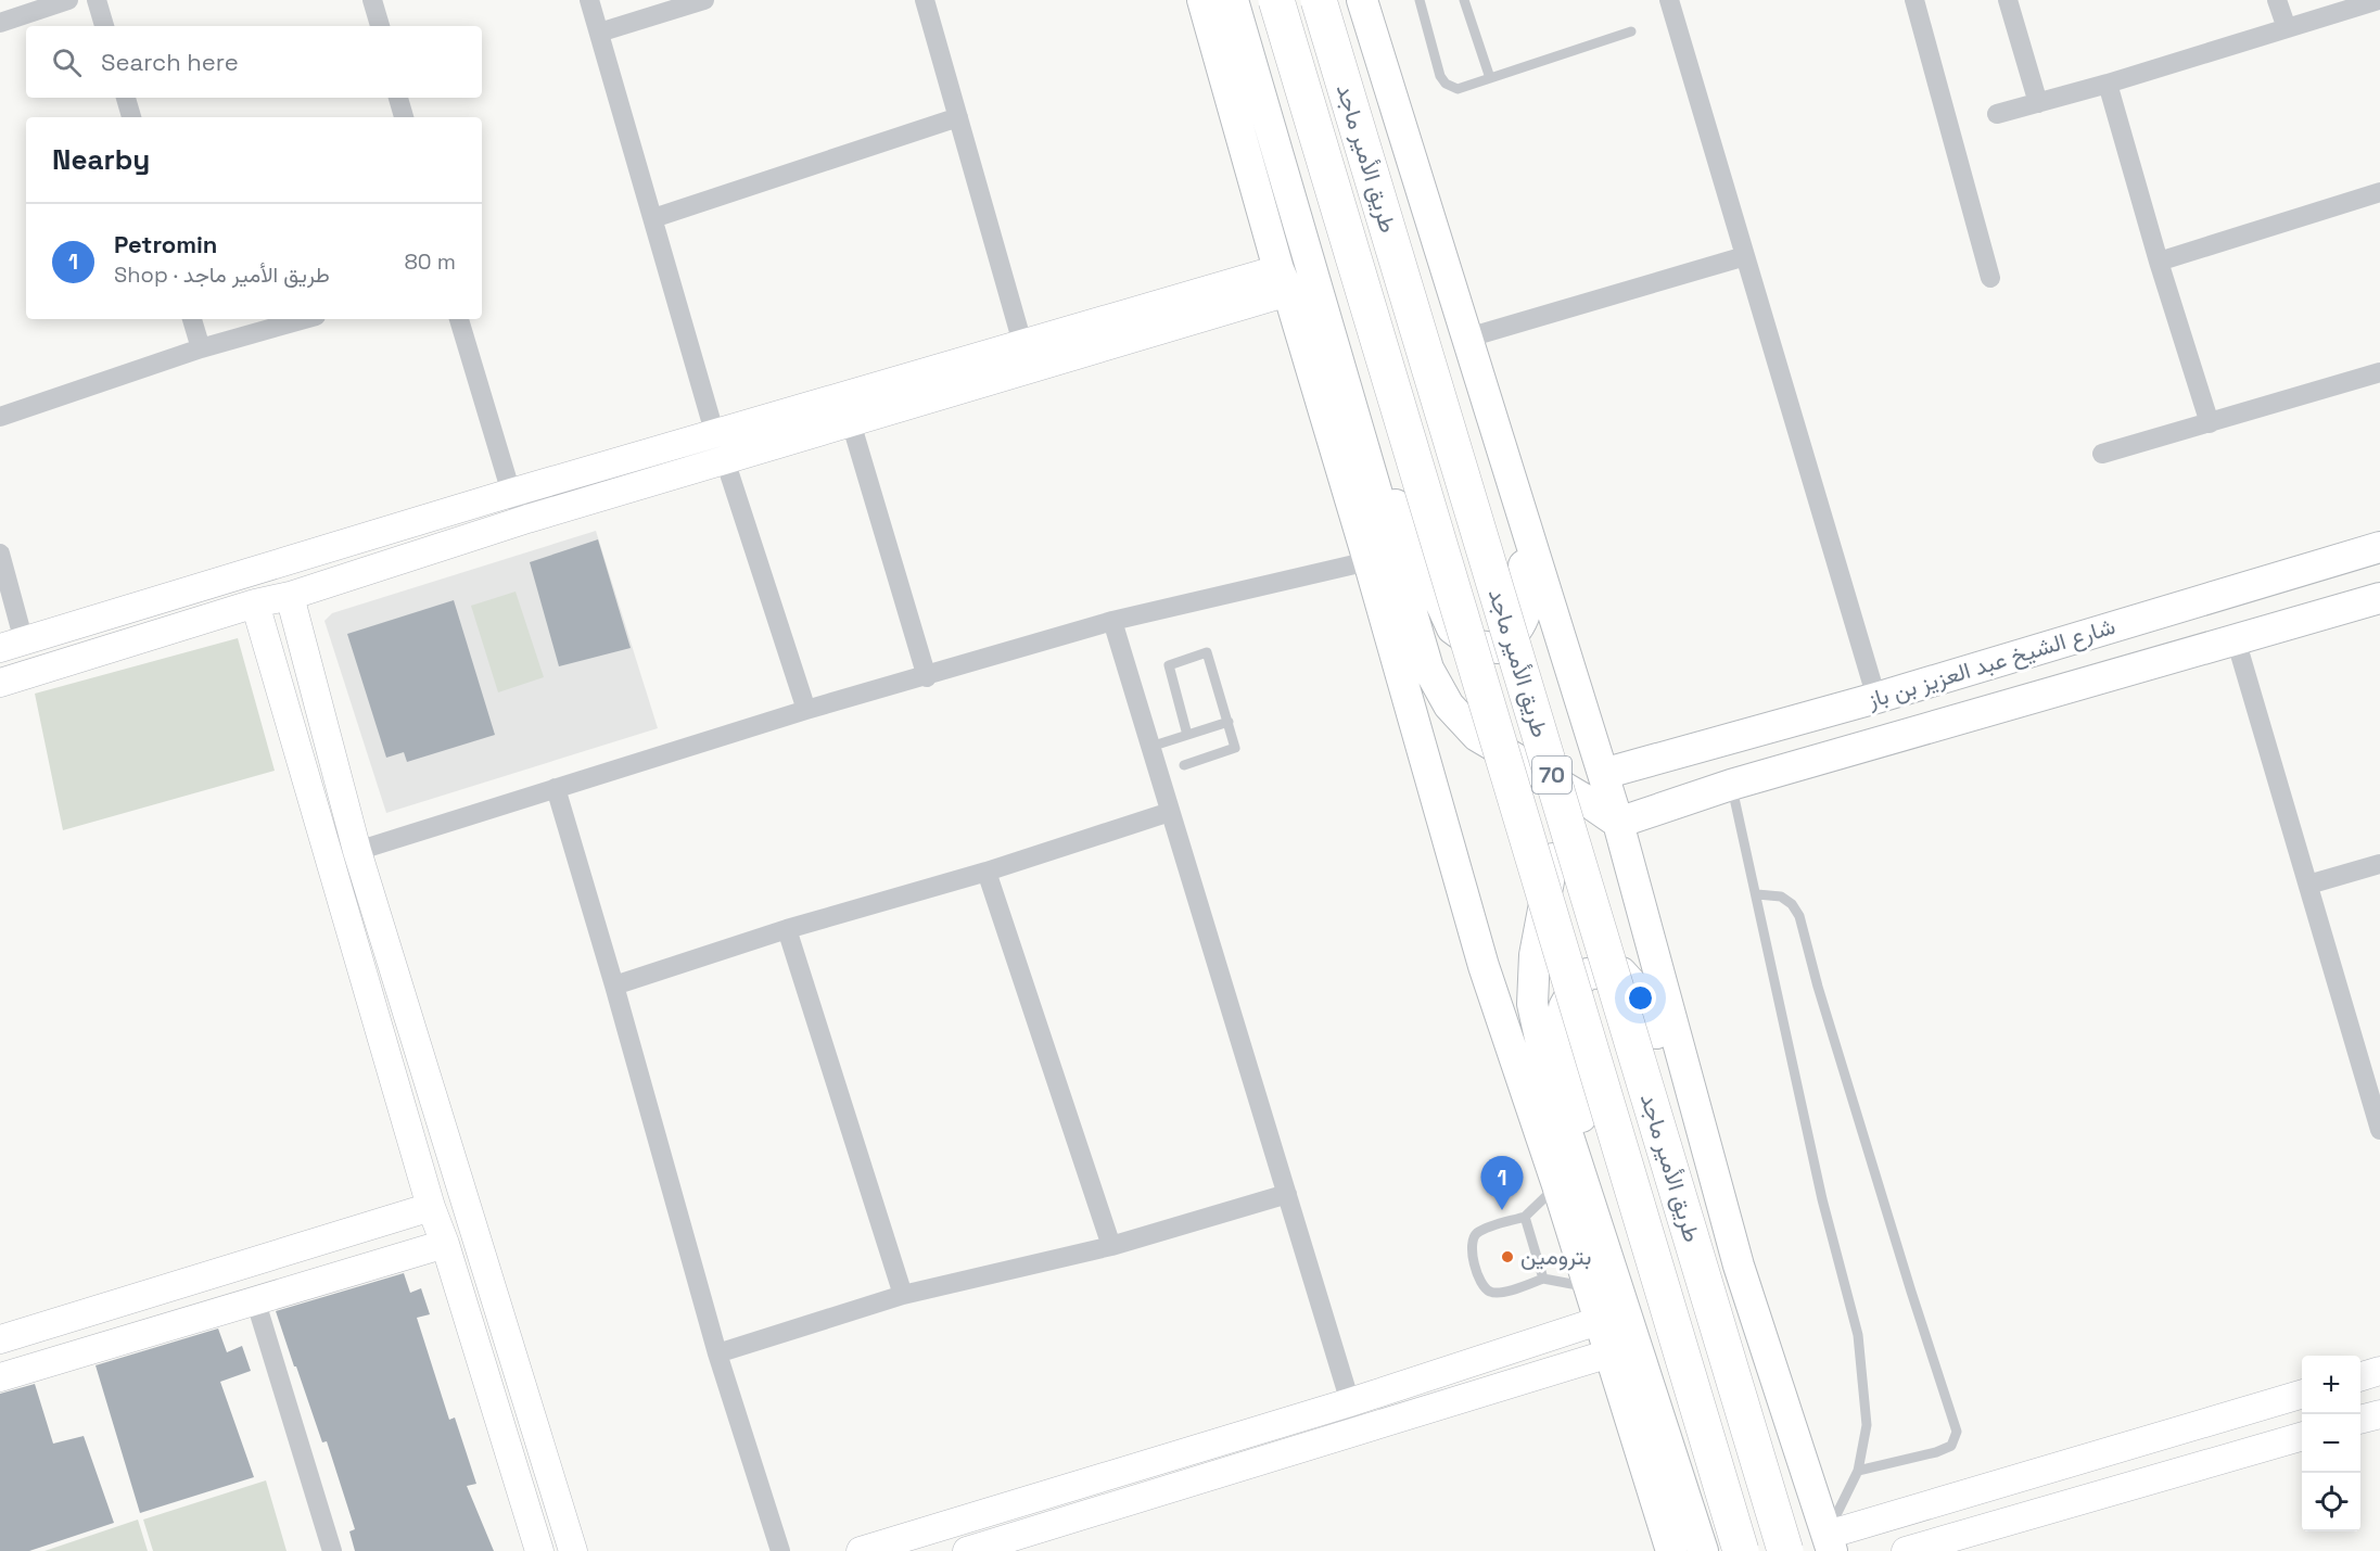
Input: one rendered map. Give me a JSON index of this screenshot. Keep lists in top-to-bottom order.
{
  "streets": {
    "highway": ["طريق الأمير ماجد", "70"],
    "main road": ["شارع الشيخ عبد العزيز بن باز"]
  },
  "places": ["بترومين"],
  "page": {
    "search": "Search here",
    "heading": "Nearby",
    "list": [
      {
        "mark": "1",
        "name": "Petromin",
        "note": "Shop · طريق الأمير ماجد",
        "value": "80 m"
      }
    ],
    "pins": "1",
    "map_buttons": ["+", "−"]
  }
}
